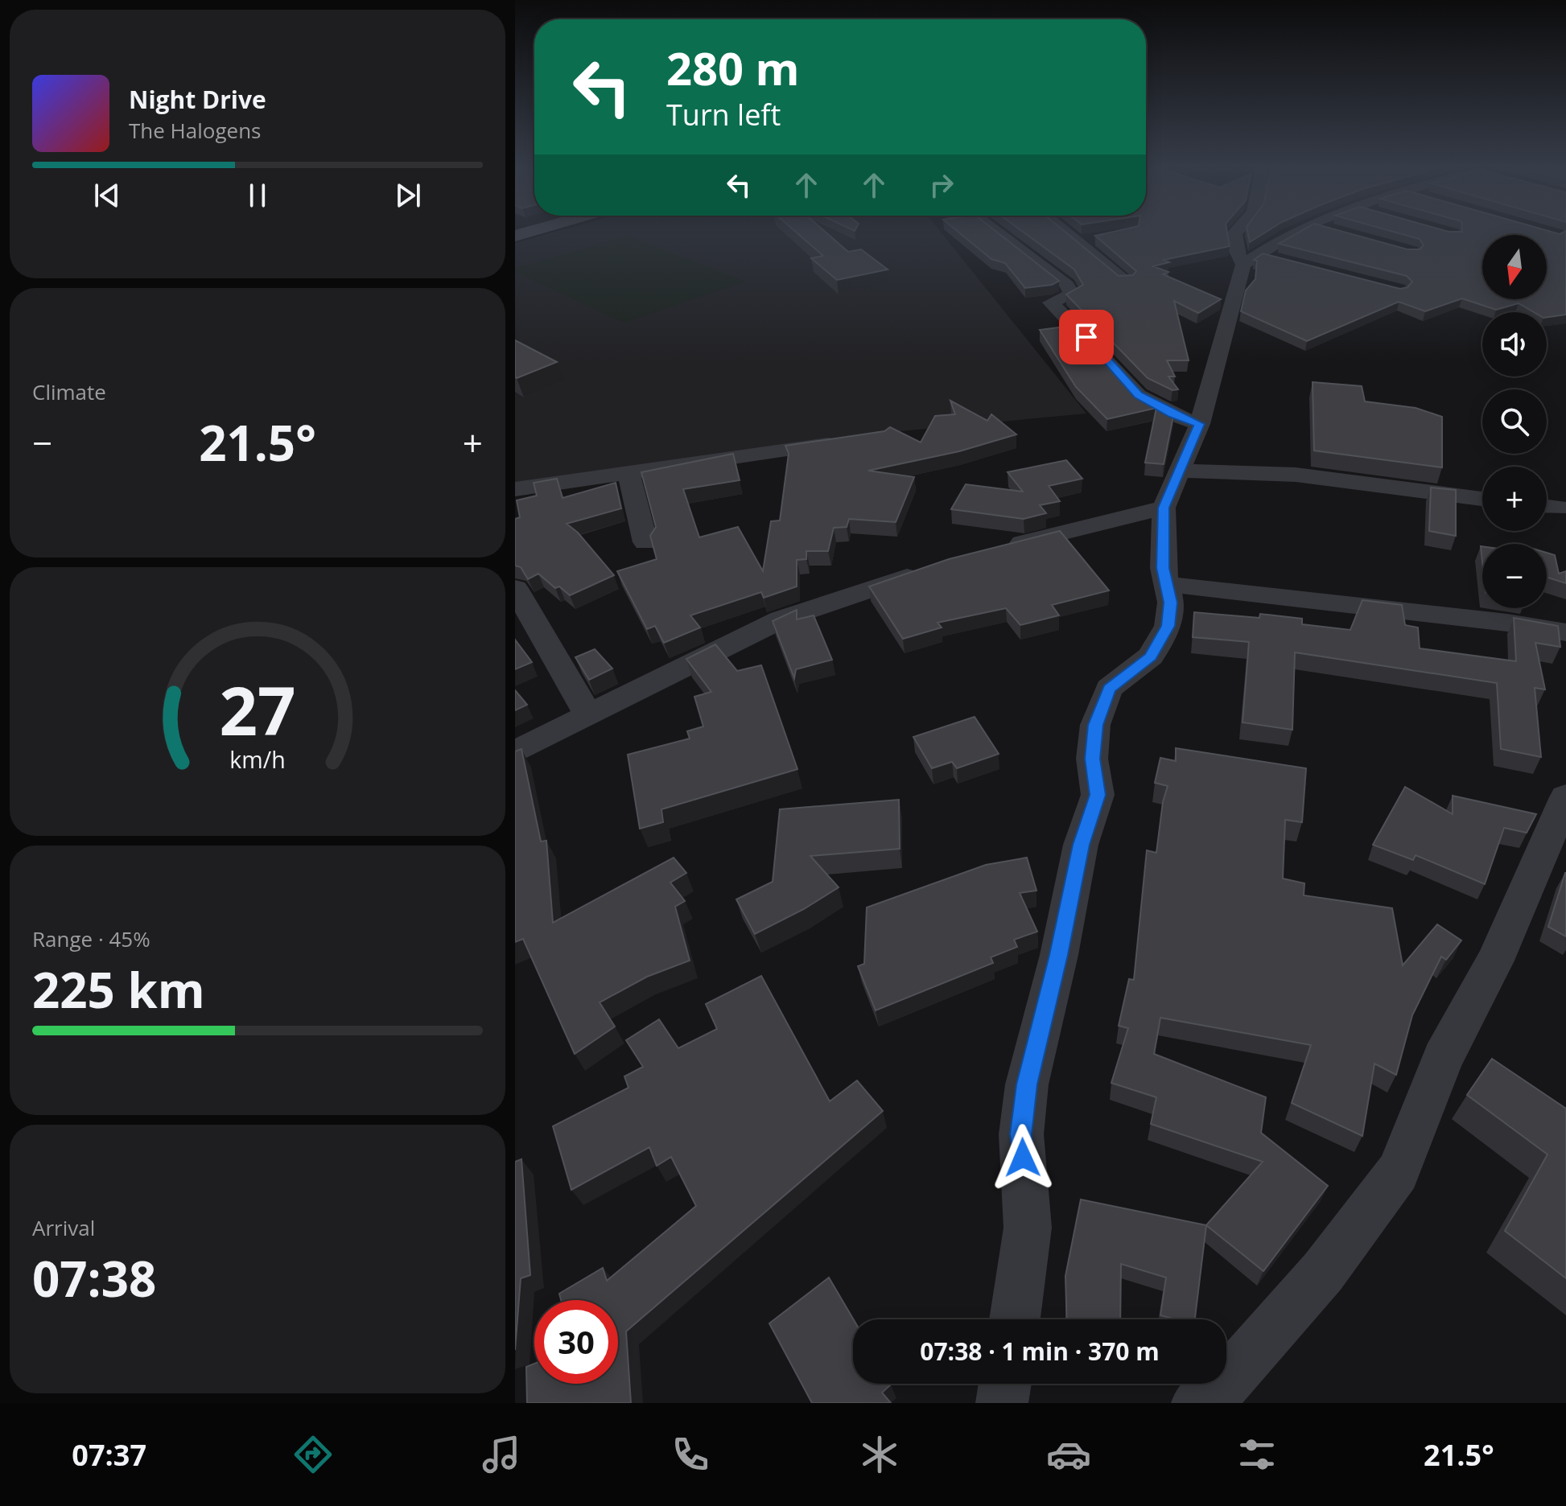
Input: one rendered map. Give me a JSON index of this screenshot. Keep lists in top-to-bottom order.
{
  "north": "bottom",
  "page": {
    "turn": ["280 m", "Turn left"],
    "song": ["Night Drive", "The Halogens"],
    "map_buttons": ["+", "−"],
    "tile": [
      "Climate",
      ["Range · 45%", "225 km"],
      ["Arrival", "07:38"]
    ],
    "heat": ["−", "21.5°", "+"],
    "limit": "30",
    "trip": "07:38 · 1 min · 370 m",
    "tabs": ["07:37", "21.5°"],
    "gauge": ["27", "km/h"]
  }
}
